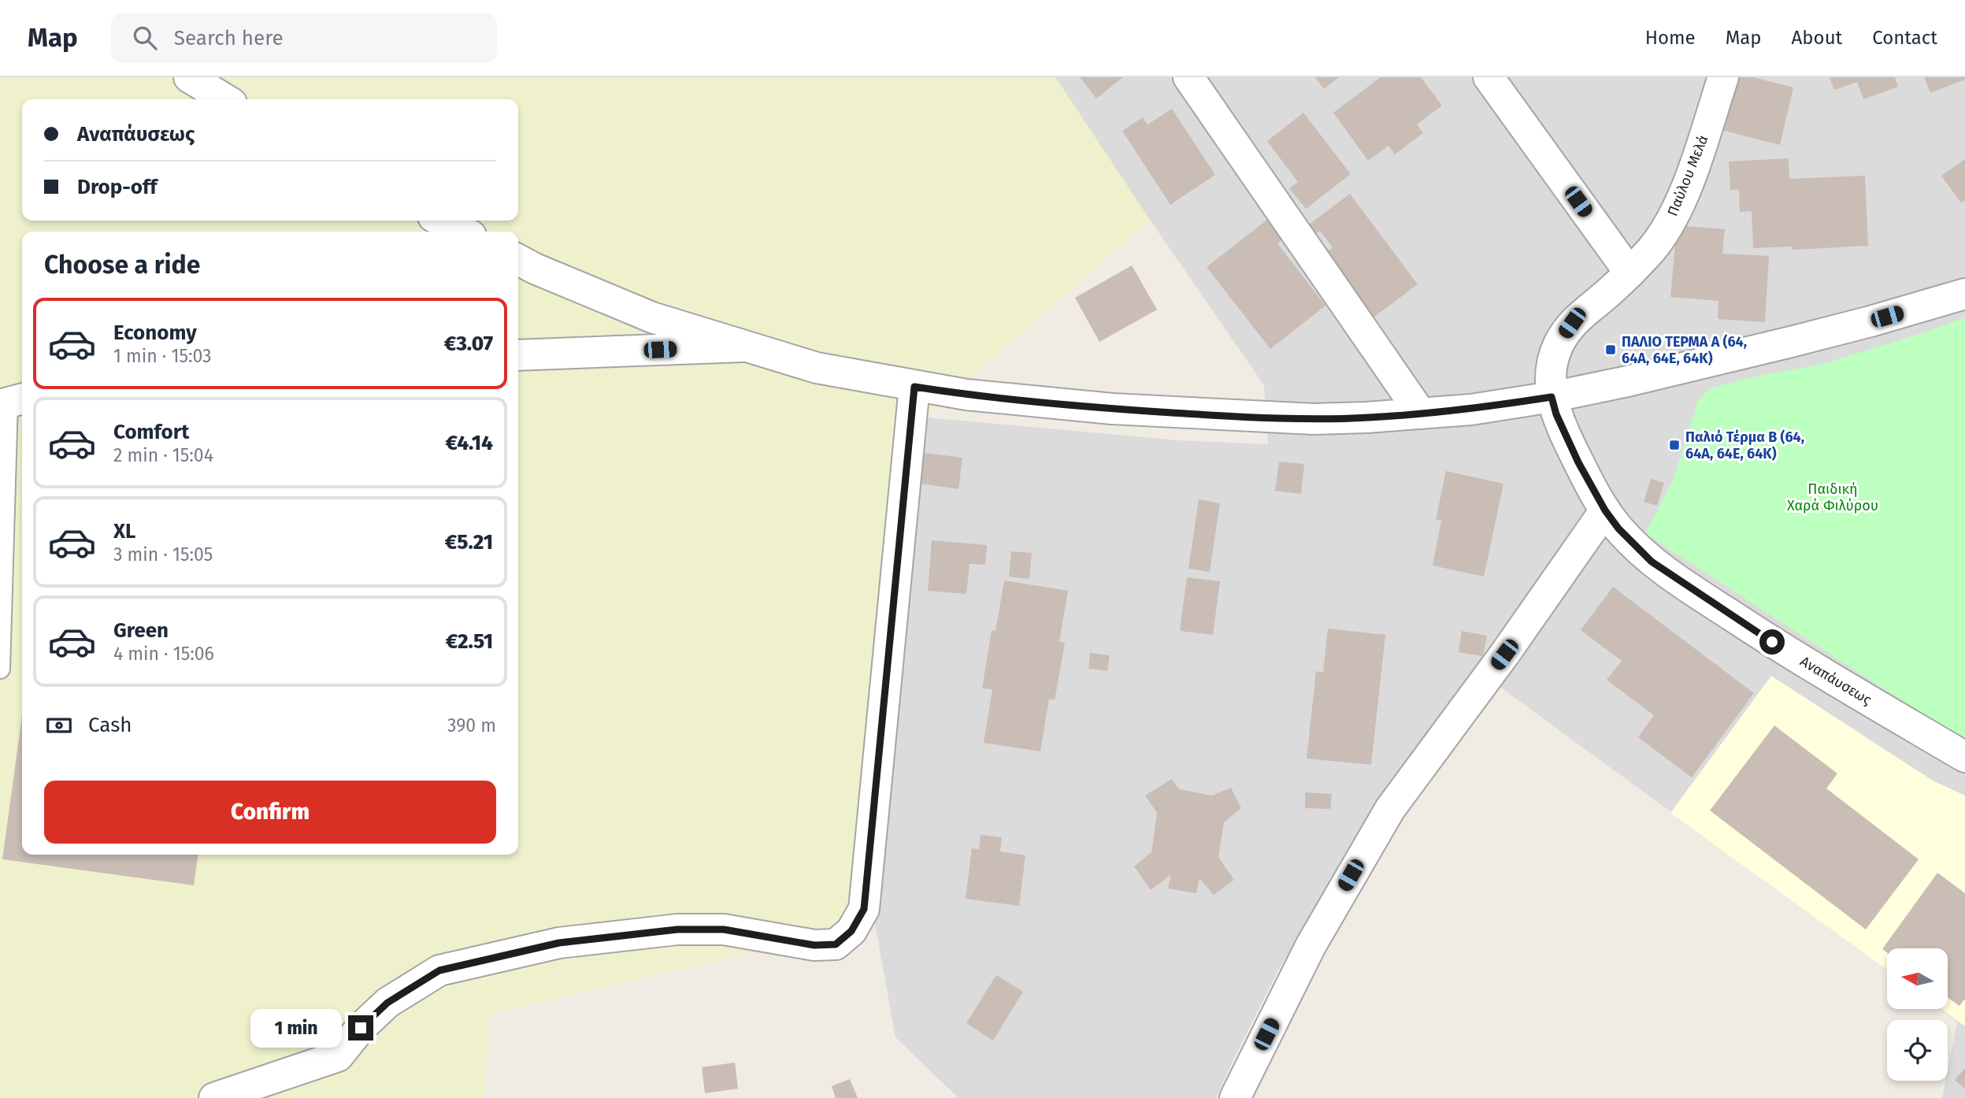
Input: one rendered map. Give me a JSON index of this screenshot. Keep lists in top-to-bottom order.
{
  "streets": {
    "street": ["Παύλου Μελά", "Αναπάυσεως"]
  },
  "crossings": [
    ["Παύλου Μελά", "Αναπάυσεως"]
  ],
  "parks": ["Παιδική Χαρά Φιλύρου"],
  "places": {
    "transit": ["ΠΑΛΙΟ ΤΕΡΜΑ A (64, 64Α, 64Ε, 64Κ)", "Παλιό Τέρμα B (64, 64Α, 64Ε, 64Κ)"]
  },
  "north": "left",
  "page": {
    "header": "Map",
    "search": "Search here",
    "nav": [
      "Home",
      "Map",
      "About",
      "Contact"
    ],
    "banner": ["Αναπάυσεως", "Drop-off"],
    "heading": "Choose a ride",
    "list": [
      {
        "name": "Economy",
        "note": "1 min · 15:03",
        "value": "€3.07"
      },
      {
        "name": "Comfort",
        "note": "2 min · 15:04",
        "value": "€4.14"
      },
      {
        "name": "XL",
        "note": "3 min · 15:05",
        "value": "€5.21"
      },
      {
        "name": "Green",
        "note": "4 min · 15:06",
        "value": "€2.51"
      }
    ],
    "pay": ["Cash", "390 m"],
    "buttons": "Confirm",
    "bubble": "1 min"
  }
}
